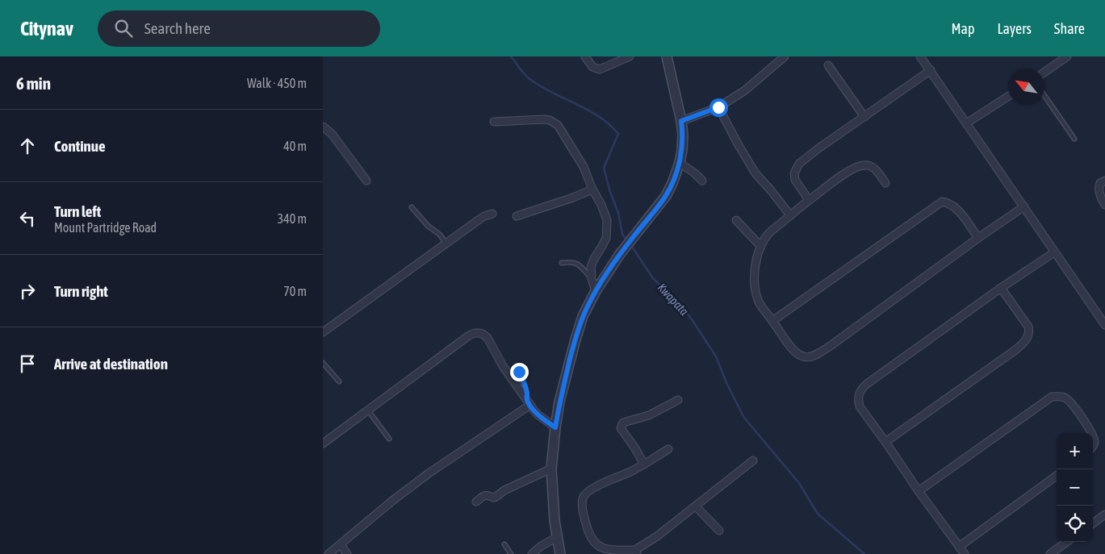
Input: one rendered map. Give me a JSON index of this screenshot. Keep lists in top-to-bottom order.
{
  "water": ["Kwapata"],
  "north": "top left",
  "page": {
    "header": "Citynav",
    "search": "Search here",
    "nav": ["Map", "Layers", "Share"],
    "heading": ["6 min", "Walk · 450 m"],
    "list": [
      ["Continue", "40 m"],
      ["Turn left", "Mount Partridge Road", "340 m"],
      ["Turn right", "70 m"],
      "Arrive at destination"
    ],
    "map_buttons": ["+", "−"]
  }
}
